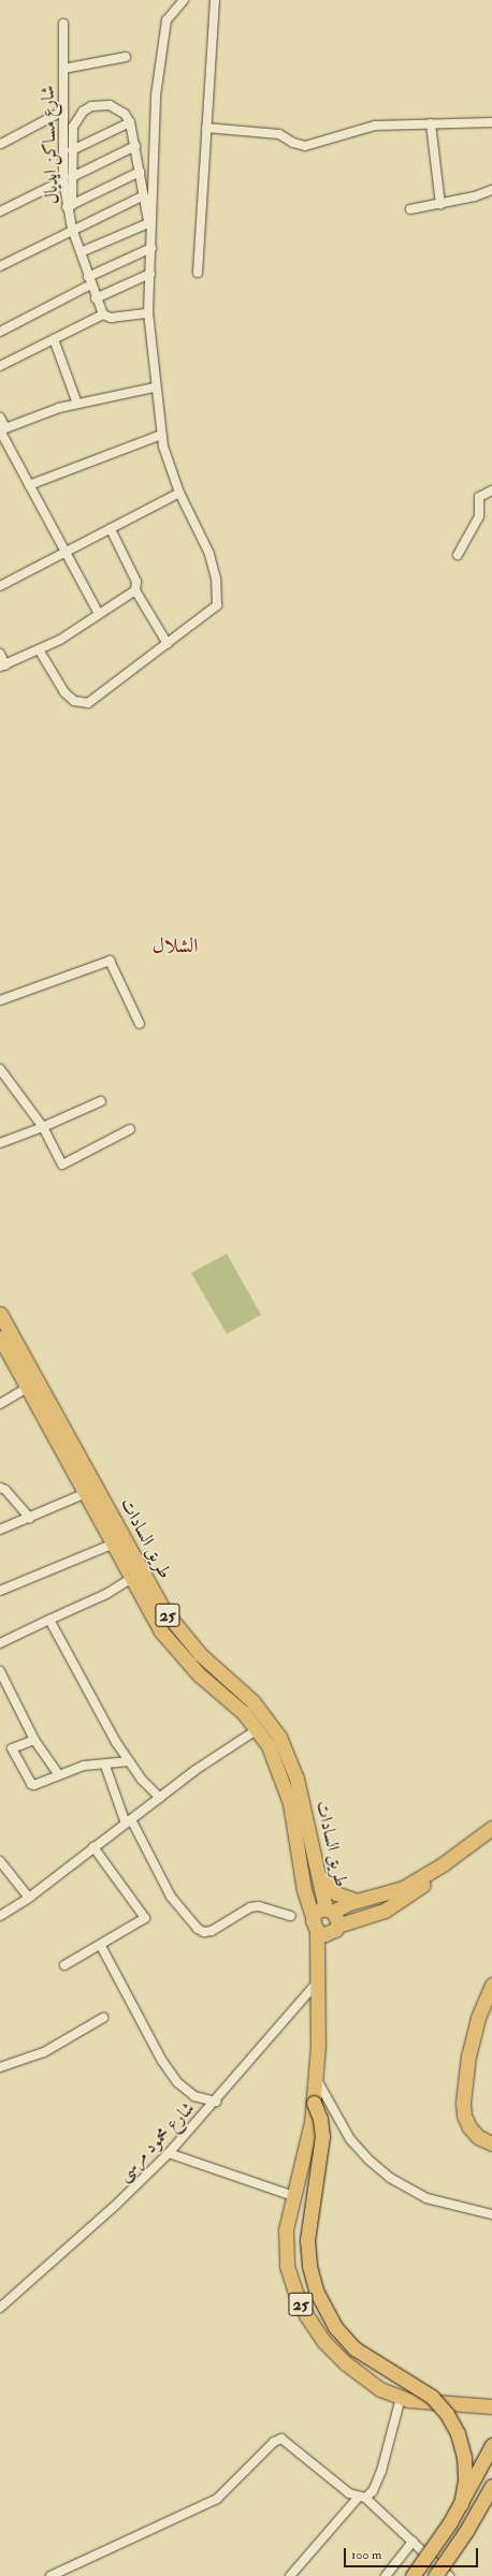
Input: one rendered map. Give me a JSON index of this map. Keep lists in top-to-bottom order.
{
  "streets": {
    "main road": ["طريق السادات", "25"],
    "street": ["شارع مساكن ايديال", "شارع محمود مرسى"]
  },
  "crossings": [
    ["طريق السادات", "25"],
    ["25", "شارع محمود مرسى"]
  ],
  "districts": ["الشلال"],
  "scale_bar": "100 m"
}
